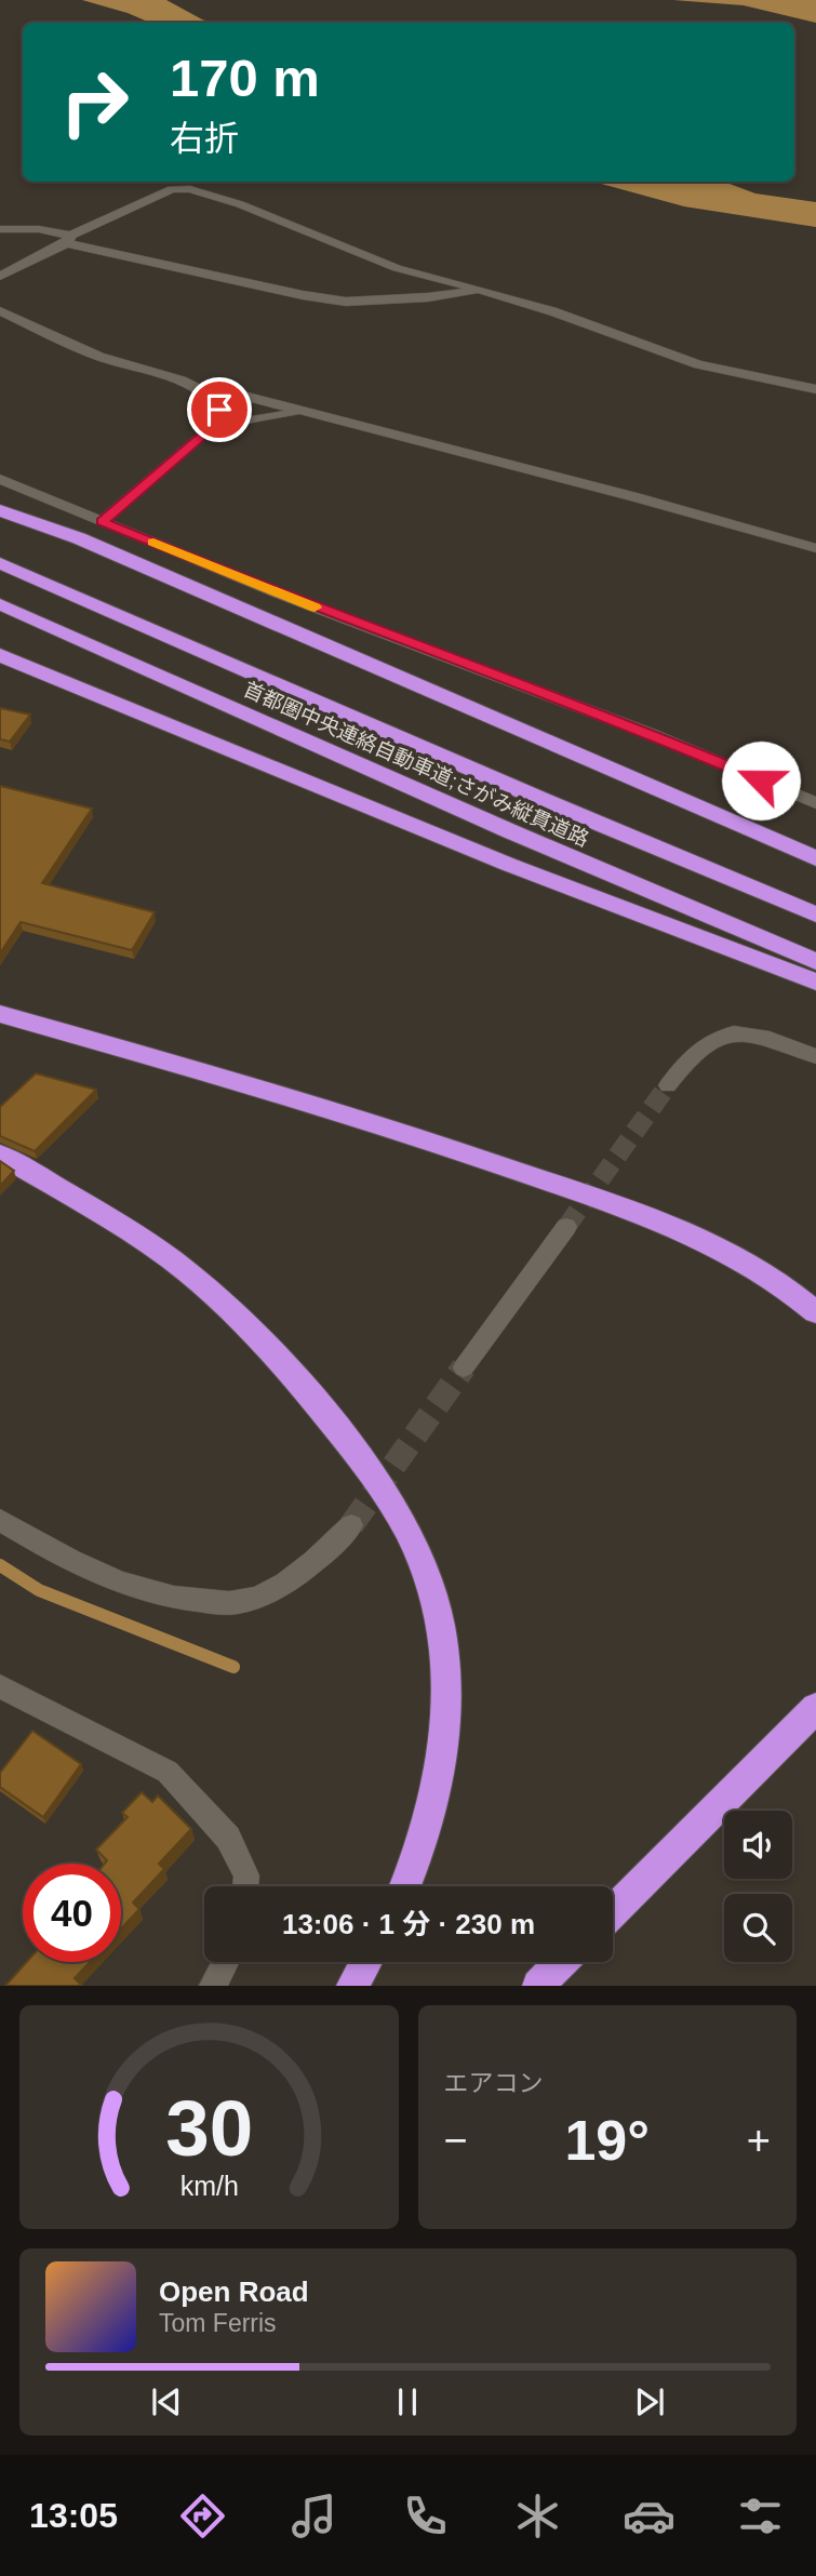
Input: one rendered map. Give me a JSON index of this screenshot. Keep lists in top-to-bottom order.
{
  "streets": {
    "highway": ["首都圏中央連絡自動車道;さがみ縦貫道路"]
  },
  "page": {
    "turn": ["170 m", "右折"],
    "limit": "40",
    "trip": "13:06 · 1 分 · 230 m",
    "tile": "エアコン",
    "heat": ["−", "19°", "+"],
    "song": ["Open Road", "Tom Ferris"],
    "tabs": "13:05",
    "gauge": ["30", "km/h"]
  }
}
